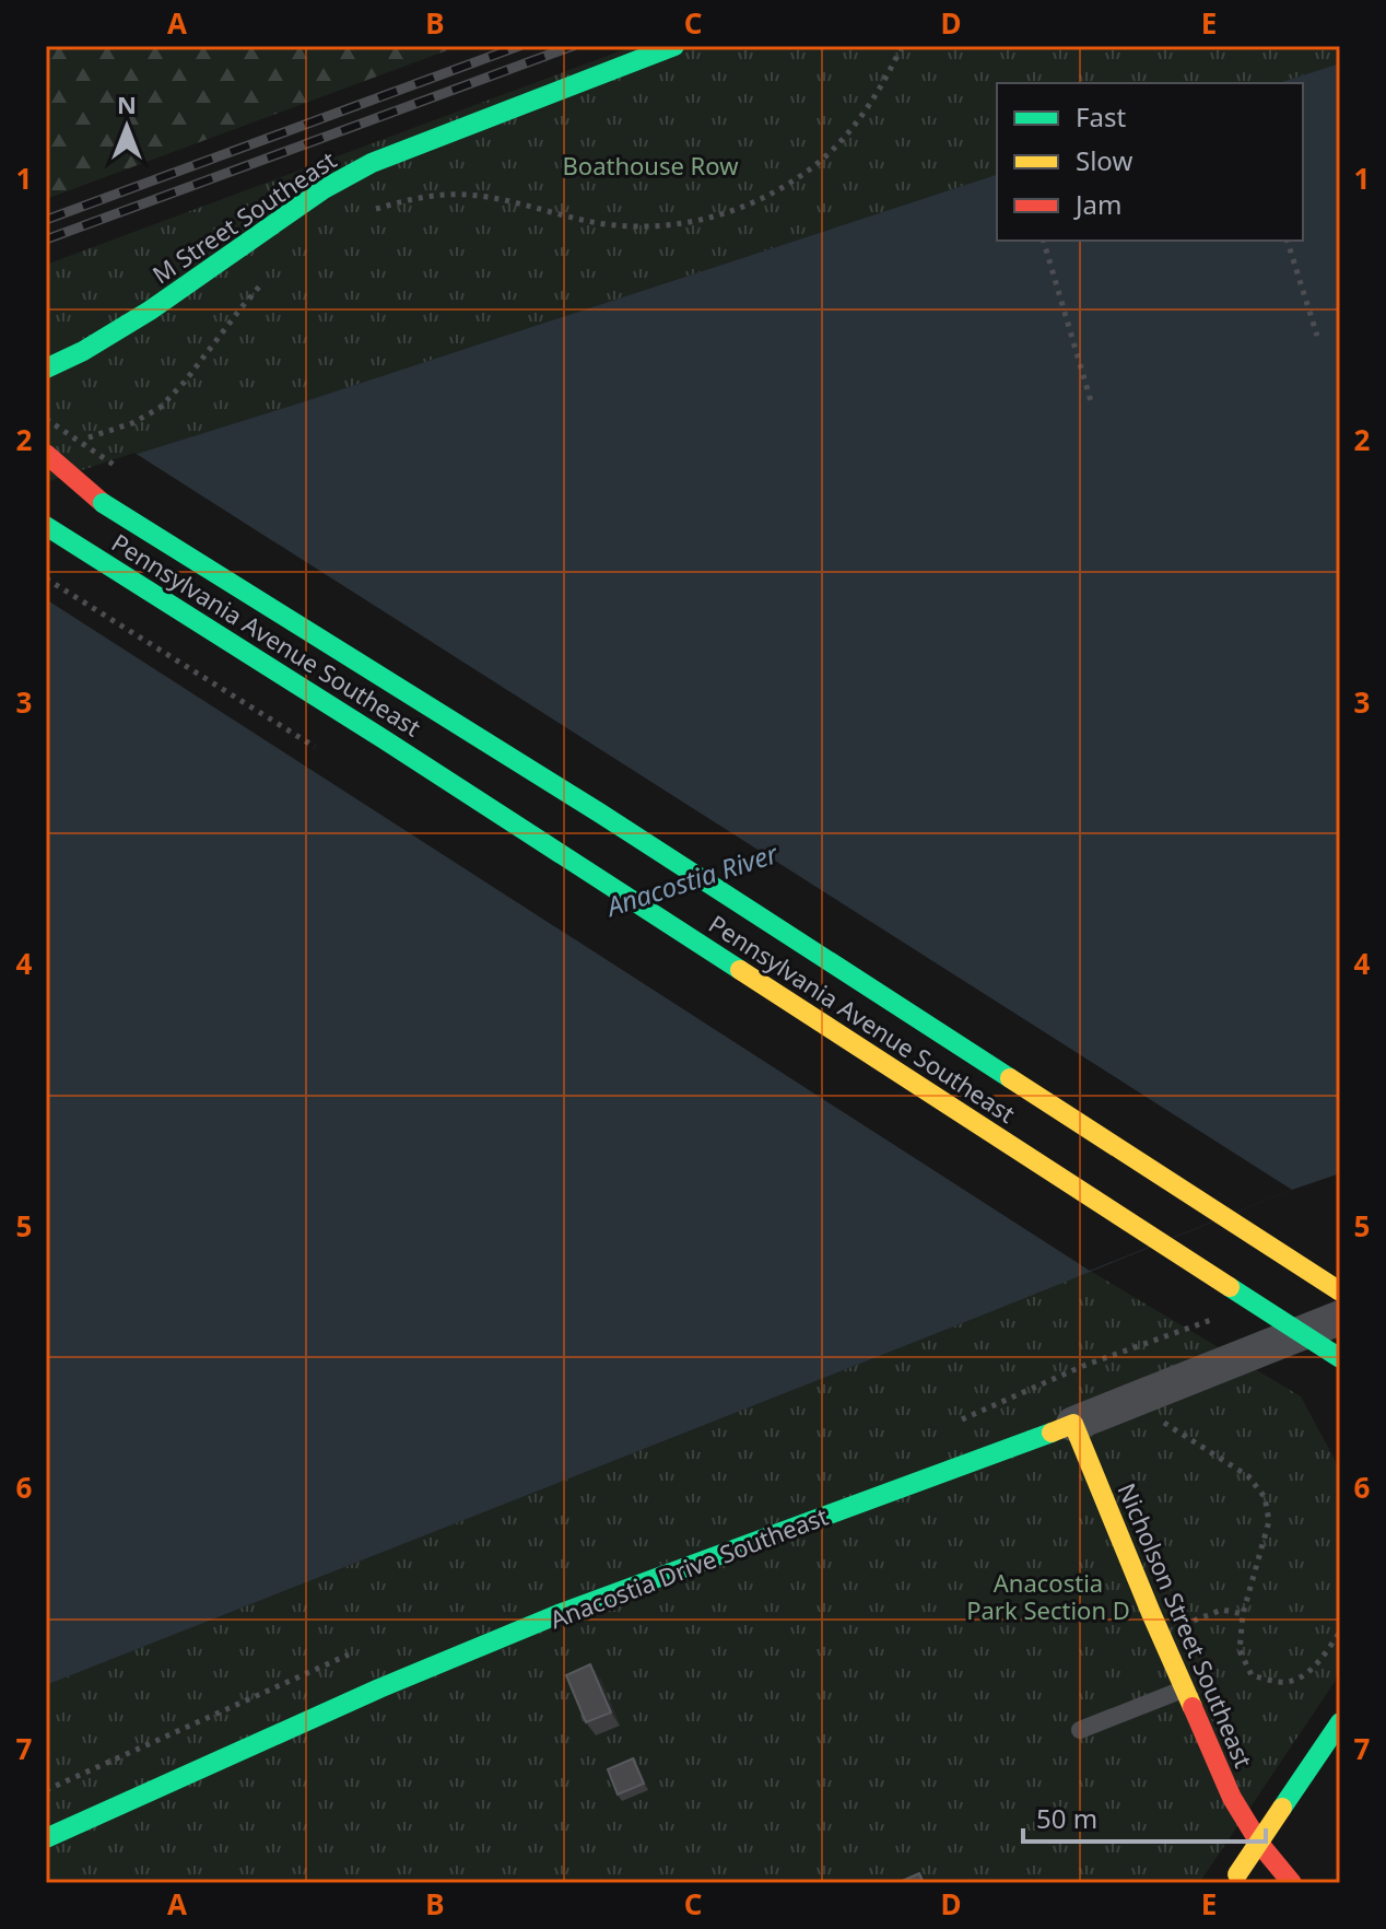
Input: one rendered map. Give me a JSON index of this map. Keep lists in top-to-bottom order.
{
  "streets": {
    "main road": [
      "M Street Southeast",
      "Pennsylvania Avenue Southeast",
      "Anacostia Drive Southeast",
      "Nicholson Street Southeast"
    ]
  },
  "crossings": [
    ["Anacostia Drive Southeast", "Nicholson Street Southeast"]
  ],
  "water": ["Anacostia River"],
  "parks": ["Boathouse Row", "Anacostia Park Section D"],
  "legend": ["Fast", "Slow", "Jam"],
  "scale_bar": "50 m",
  "north": "top",
  "grid": {
    "columns": [
      "A",
      "B",
      "C",
      "D",
      "E"
    ],
    "rows": [
      "1",
      "2",
      "3",
      "4",
      "5",
      "6",
      "7"
    ]
  }
}
